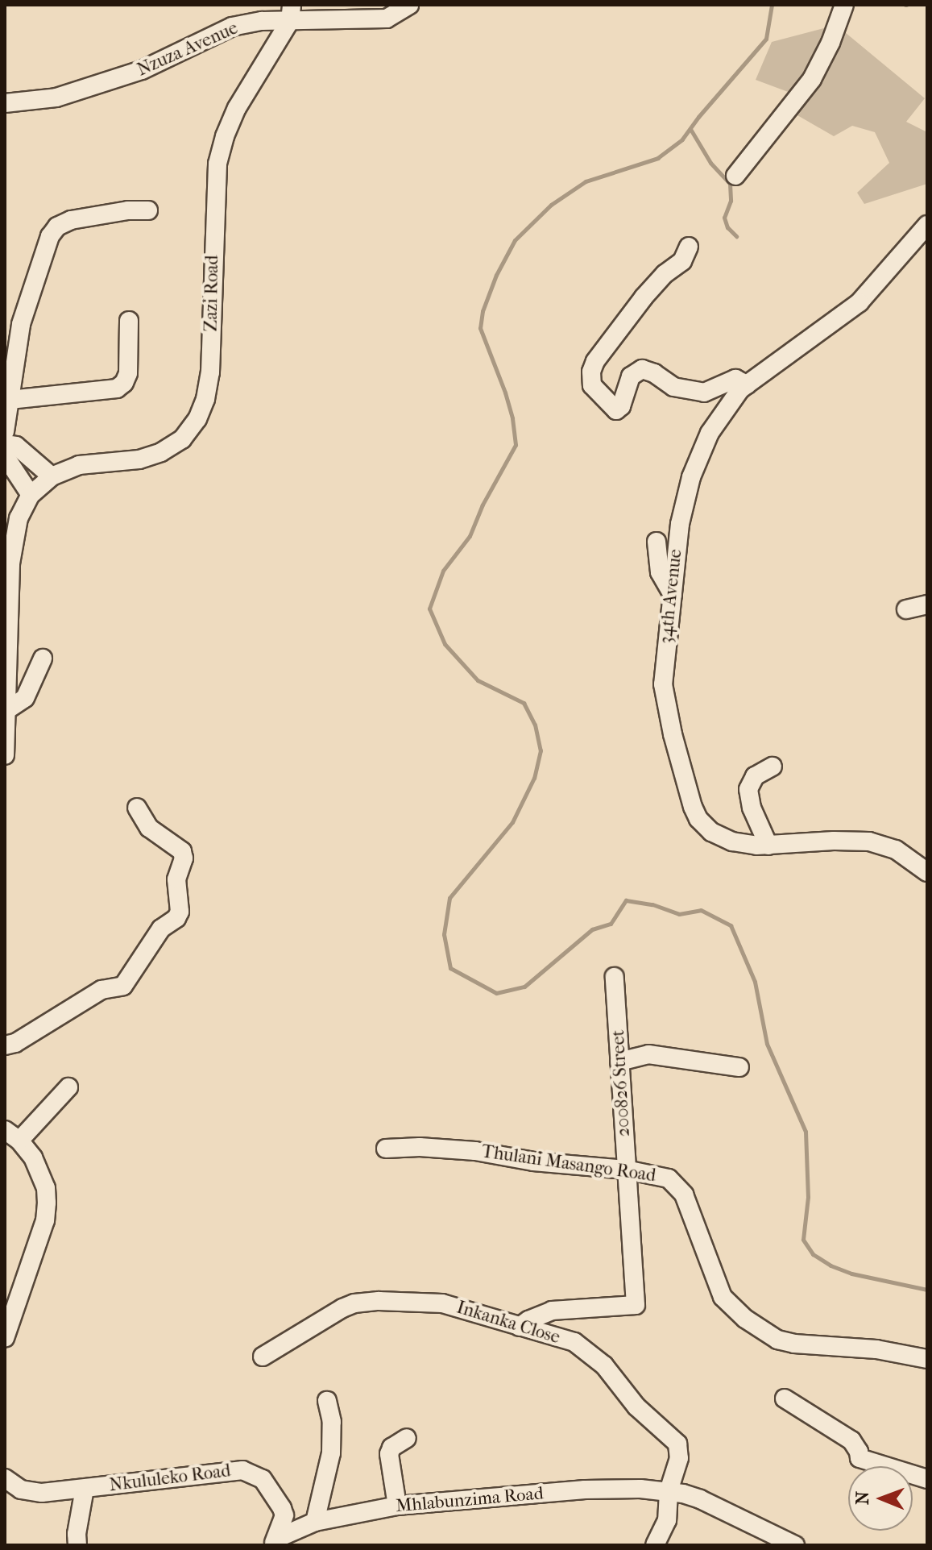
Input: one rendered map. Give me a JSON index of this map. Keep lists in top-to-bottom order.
{
  "streets": {
    "street": [
      "Nzuza Avenue",
      "Zazi Road",
      "34th Avenue",
      "200826 Street",
      "Thulani Masango Road",
      "Inkanka Close",
      "Nkululeko Road",
      "Mhlabunzima Road"
    ]
  },
  "crossings": [
    ["Nzuza Avenue", "Zazi Road"],
    ["200826 Street", "Thulani Masango Road"],
    ["200826 Street", "Inkanka Close"],
    ["Inkanka Close", "Mhlabunzima Road"],
    ["Nkululeko Road", "Mhlabunzima Road"]
  ],
  "north": "left"
}
